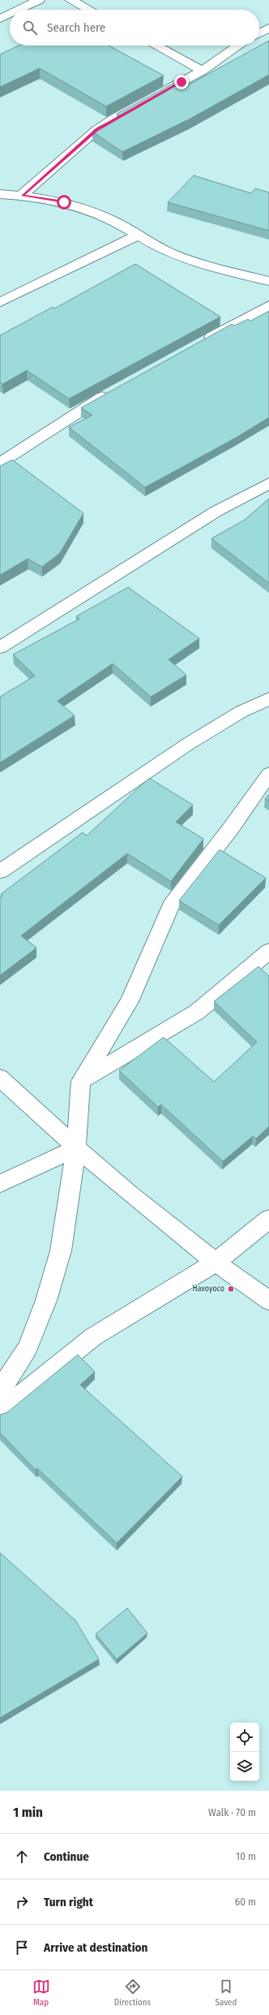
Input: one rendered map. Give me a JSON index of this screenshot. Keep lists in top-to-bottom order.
{
  "places": ["Havoyoco"],
  "page": {
    "search": "Search here",
    "heading": ["1 min", "Walk · 70 m"],
    "list": [
      ["Continue", "10 m"],
      ["Turn right", "60 m"],
      "Arrive at destination"
    ],
    "nav": ["Map", "Directions", "Saved"]
  }
}
